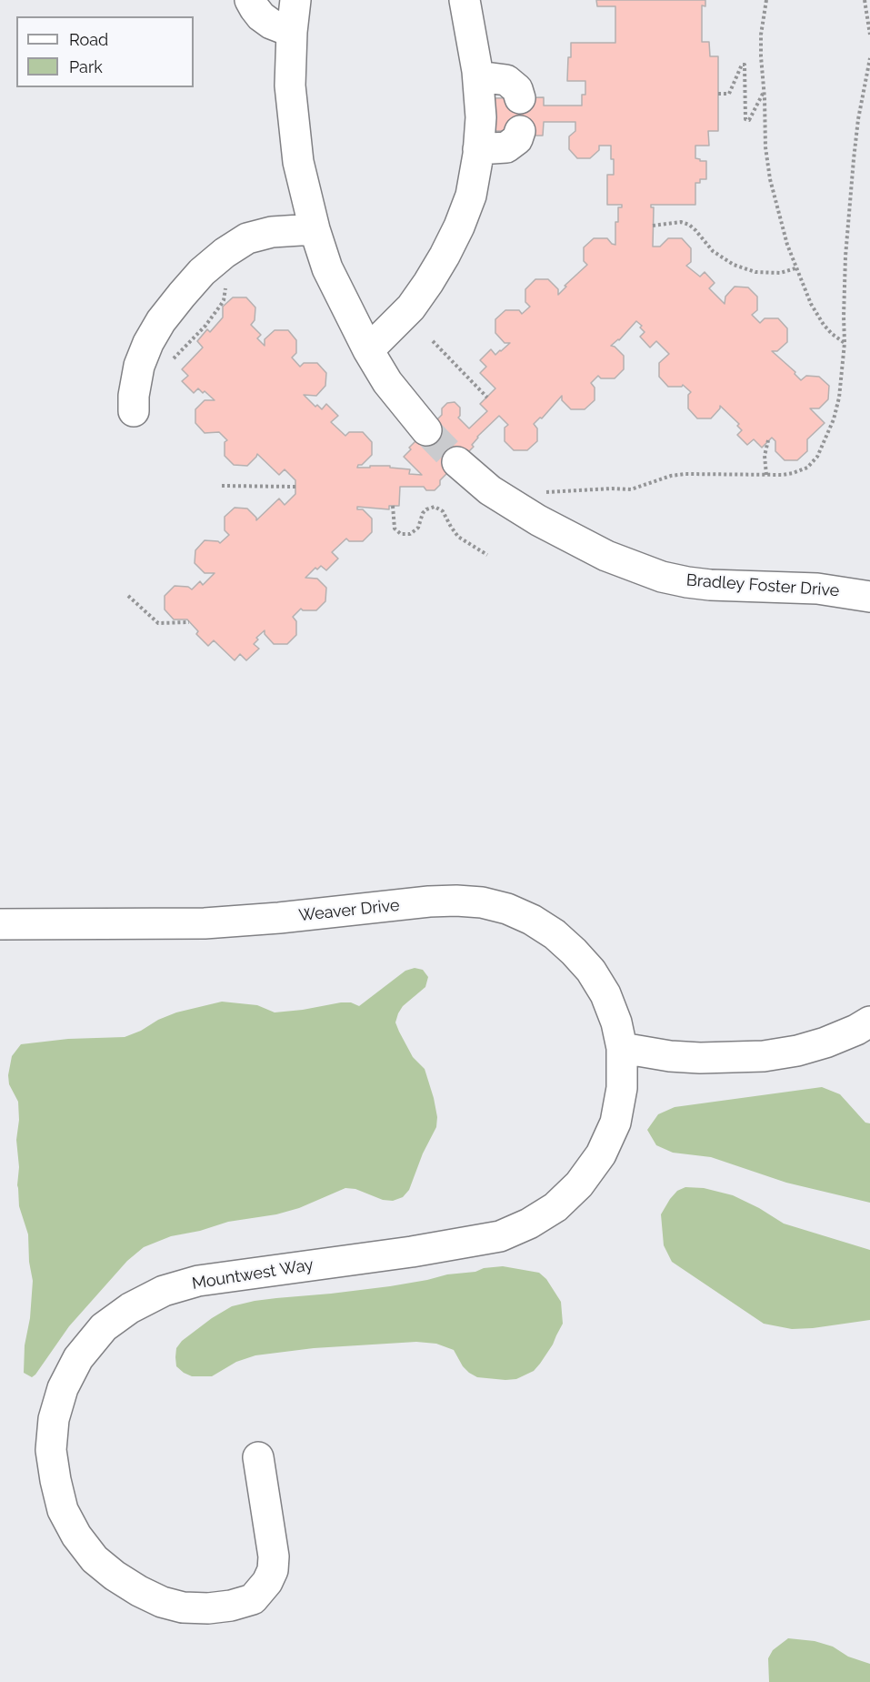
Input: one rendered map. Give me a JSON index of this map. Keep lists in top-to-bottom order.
{
  "streets": {
    "street": ["Bradley Foster Drive", "Weaver Drive", "Mountwest Way"]
  },
  "crossings": [
    ["Weaver Drive", "Mountwest Way"]
  ],
  "legend": ["Road", "Park"]
}
